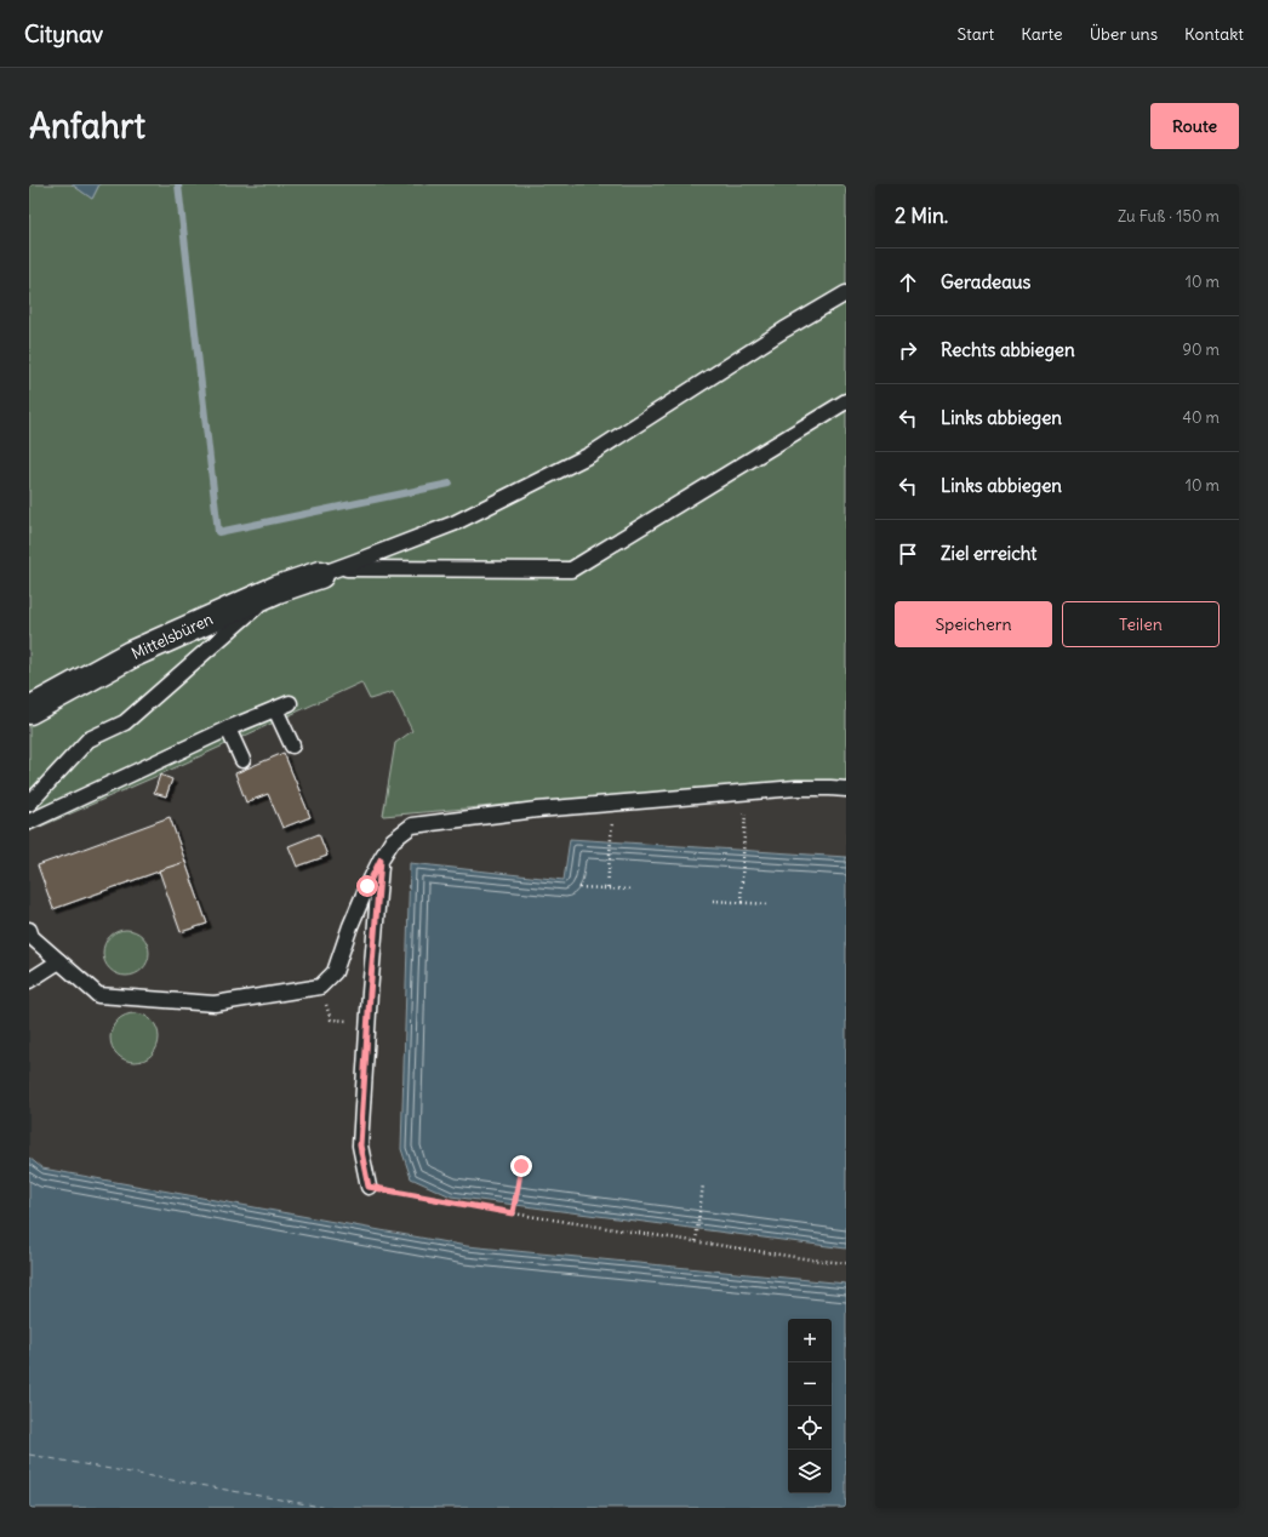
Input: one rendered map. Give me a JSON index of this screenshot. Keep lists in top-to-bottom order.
{
  "streets": {
    "street": ["Mittelsbüren"]
  },
  "page": {
    "header": "Citynav",
    "nav": [
      "Start",
      "Karte",
      "Über uns",
      "Kontakt"
    ],
    "buttons": [
      "Route",
      ["Speichern", "Teilen"]
    ],
    "title": "Anfahrt",
    "heading": ["2 Min.", "Zu Fuß · 150 m"],
    "list": [
      ["Geradeaus", "10 m"],
      ["Rechts abbiegen", "90 m"],
      ["Links abbiegen", "40 m"],
      ["Links abbiegen", "10 m"],
      "Ziel erreicht"
    ],
    "map_buttons": ["+", "−"]
  }
}
